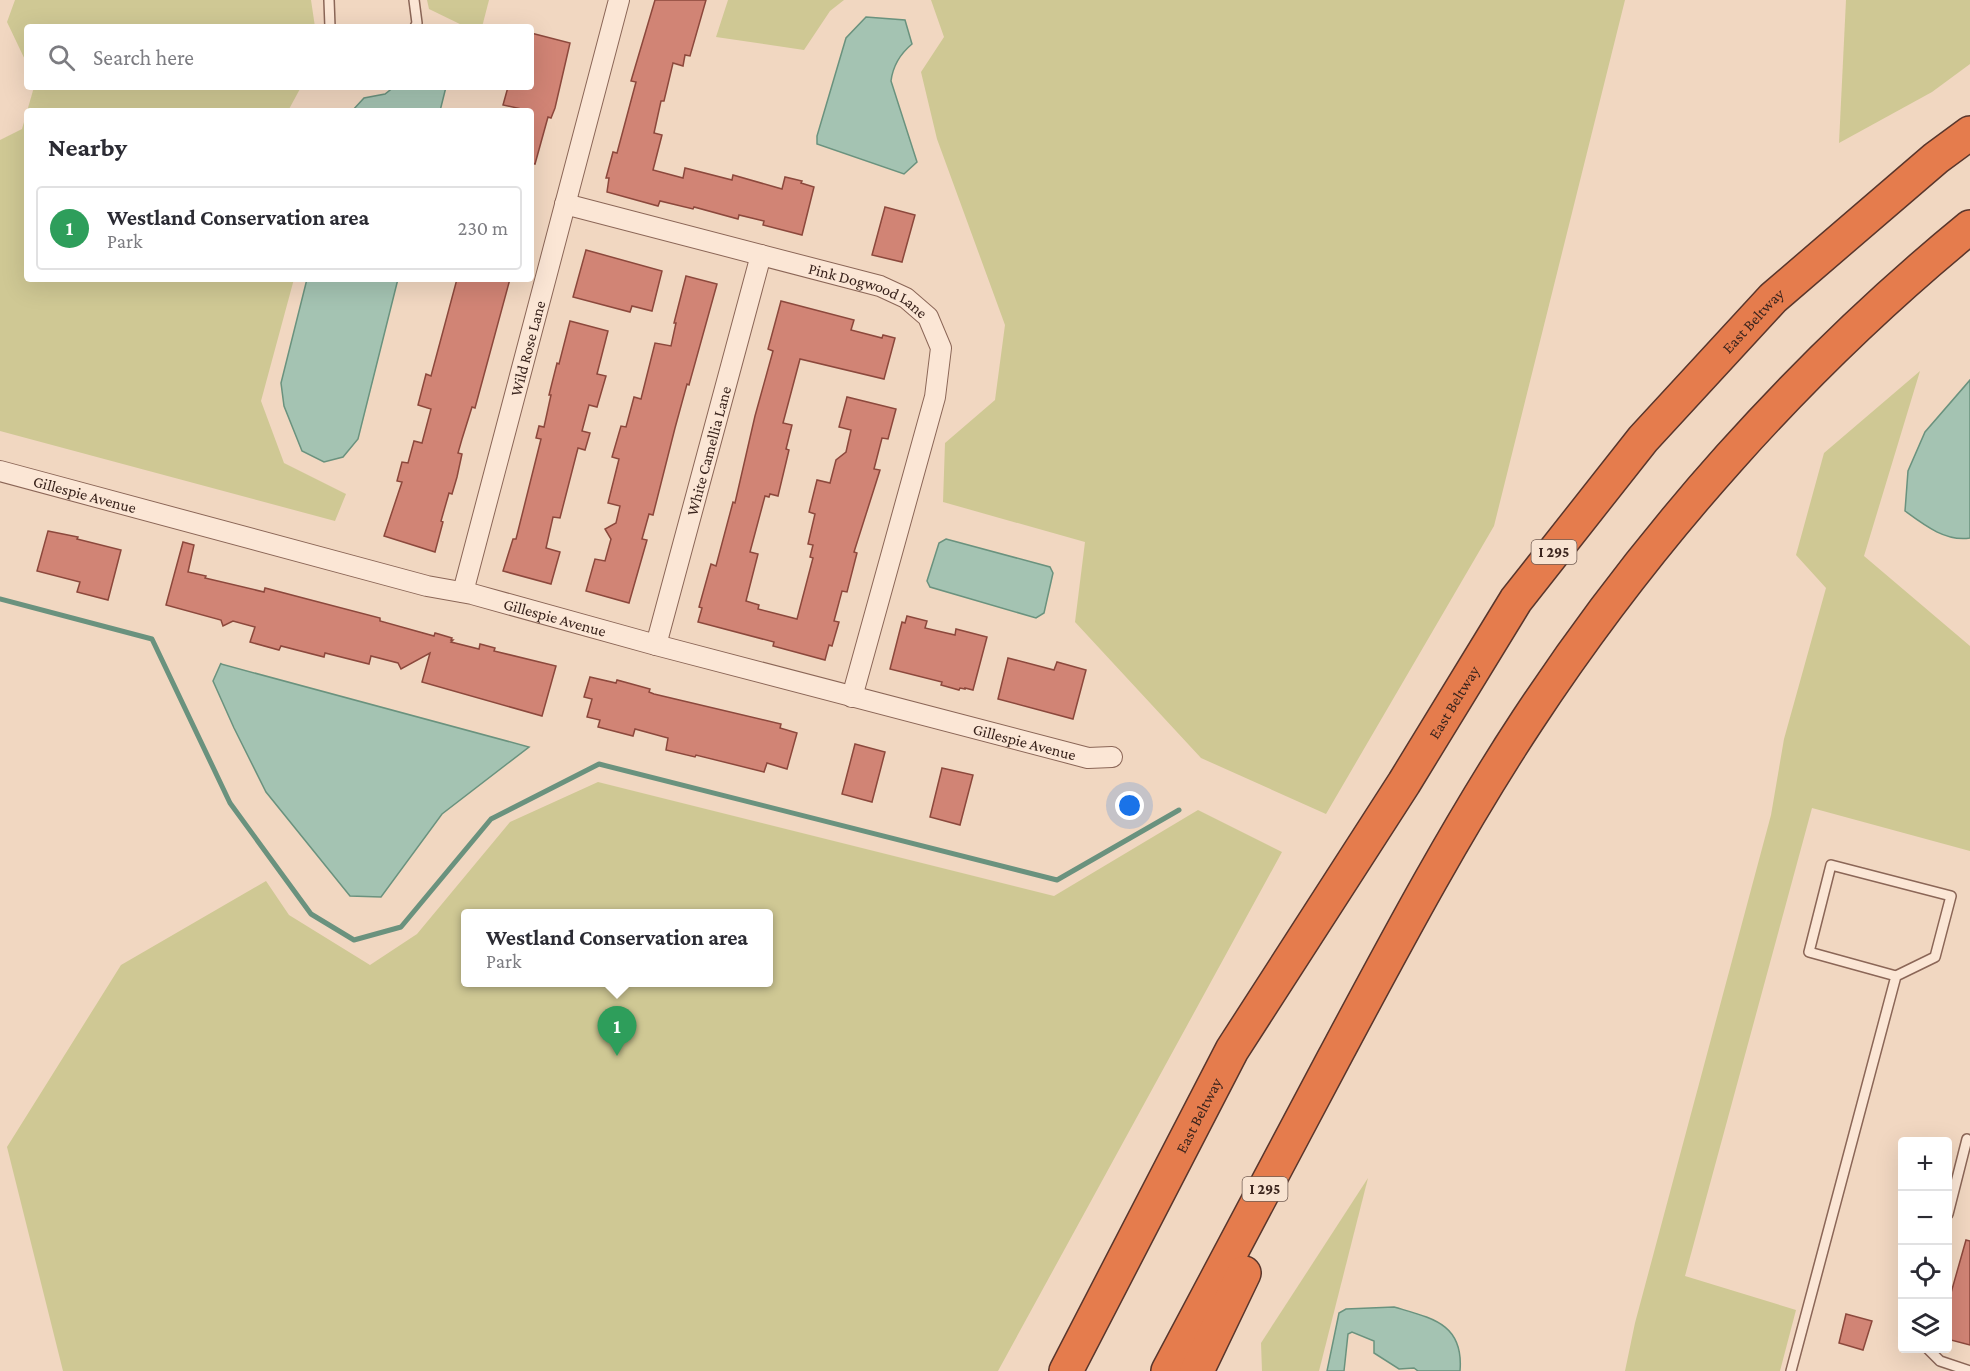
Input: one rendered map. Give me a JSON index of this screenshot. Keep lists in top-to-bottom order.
{
  "streets": {
    "highway": ["East Beltway", "I 295"],
    "street": [
      "Pink Dogwood Lane",
      "Wild Rose Lane",
      "White Camellia Lane",
      "Gillespie Avenue"
    ]
  },
  "crossings": [
    ["Pink Dogwood Lane", "Wild Rose Lane"],
    ["Pink Dogwood Lane", "White Camellia Lane"],
    ["Pink Dogwood Lane", "Gillespie Avenue"],
    ["Wild Rose Lane", "Gillespie Avenue"],
    ["White Camellia Lane", "Gillespie Avenue"]
  ],
  "page": {
    "search": "Search here",
    "heading": "Nearby",
    "list": [
      {
        "mark": "1",
        "name": "Westland Conservation area",
        "note": "Park",
        "value": "230 m"
      }
    ],
    "popup": ["Westland Conservation area", "Park"],
    "pins": "1",
    "map_buttons": ["+", "−"]
  }
}
